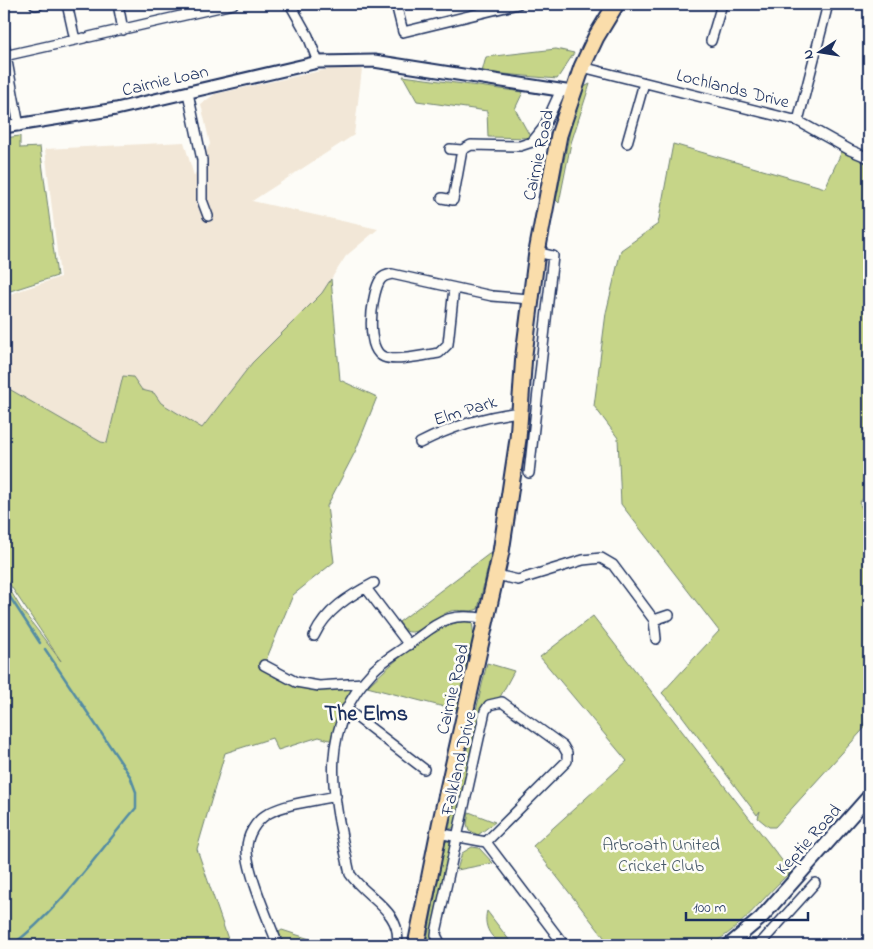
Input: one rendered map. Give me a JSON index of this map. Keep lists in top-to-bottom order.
{
  "streets": {
    "main road": ["Cairnie Road", "Keptie Road"],
    "street": [
      "Cairnie Loan",
      "Lochlands Drive",
      "Elm Park",
      "Falkland Drive"
    ]
  },
  "crossings": [
    ["Cairnie Loan", "Cairnie Road"],
    ["Lochlands Drive", "Cairnie Road"],
    ["Cairnie Road", "Elm Park"]
  ],
  "districts": ["The Elms"],
  "parks": ["Arbroath United Cricket Club"],
  "scale_bar": "100 m",
  "north": "left"
}
